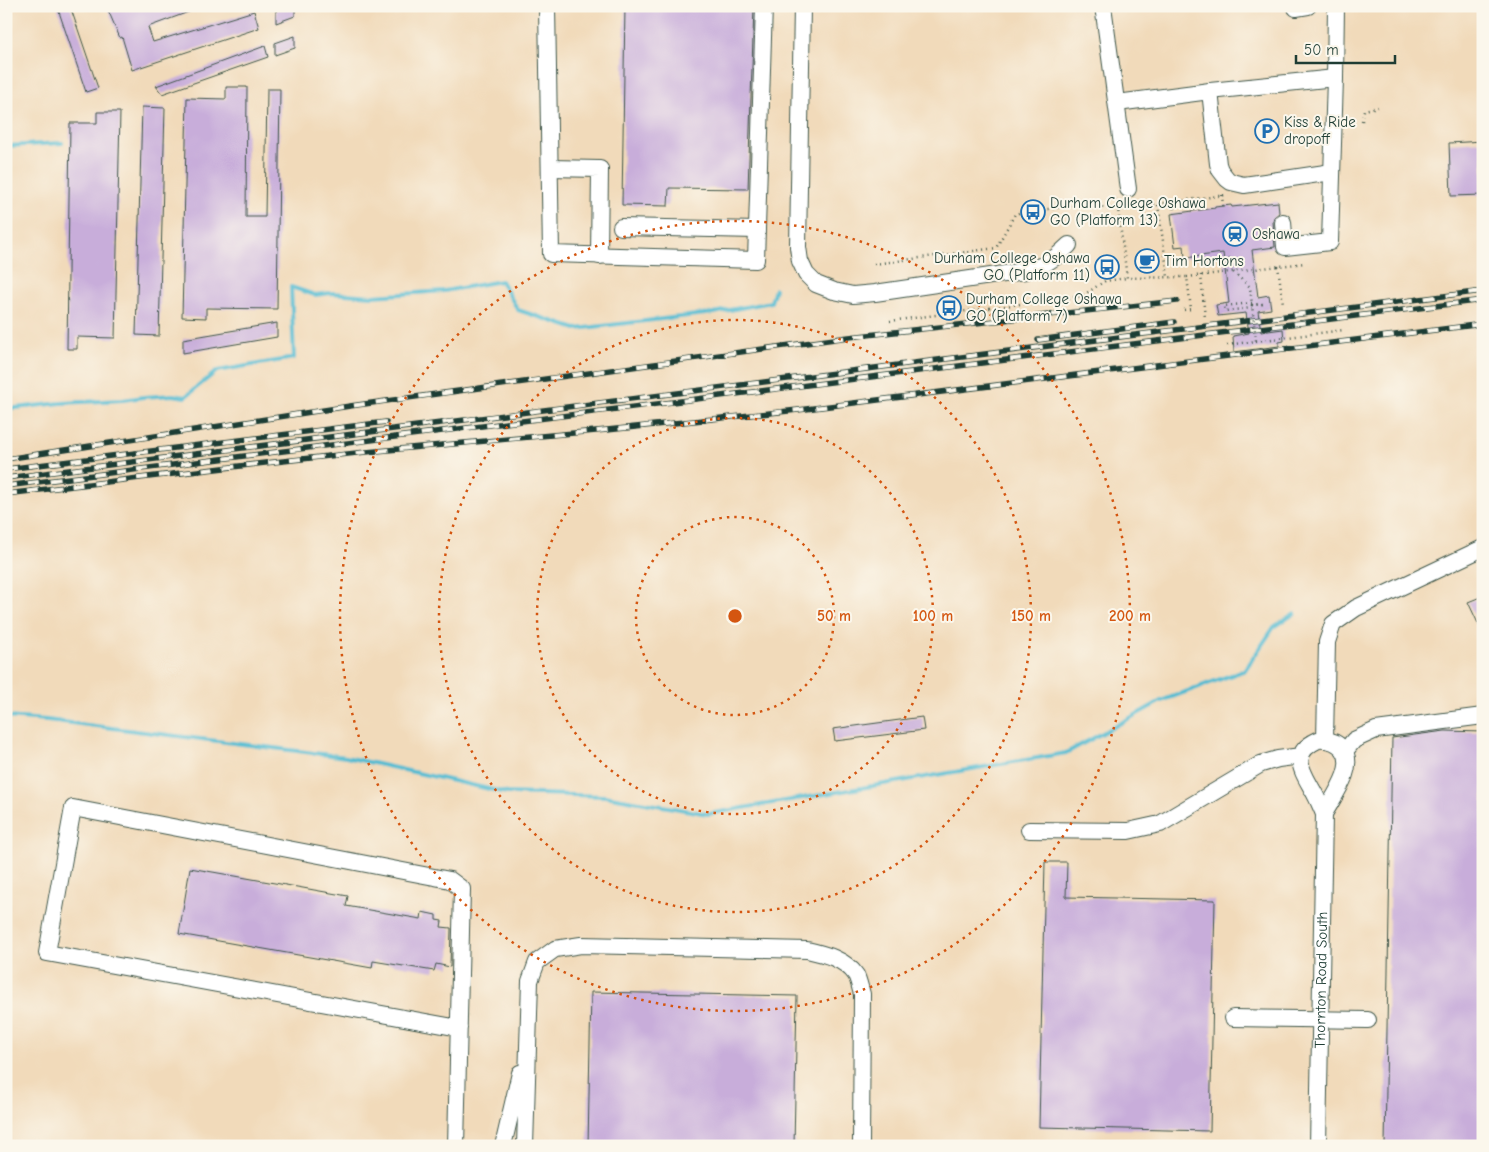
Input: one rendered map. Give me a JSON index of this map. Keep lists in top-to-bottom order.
{
  "streets": {
    "street": ["Thornton Road South"]
  },
  "places": {
    "parking": ["Kiss & Ride dropoff"],
    "bus stop": ["Durham College Oshawa GO (Platform 13)", "Durham College Oshawa GO (Platform 11)", "Durham College Oshawa GO (Platform 7)"],
    "station": ["Oshawa"],
    "cafe": ["Tim Hortons"]
  },
  "scale_bar": "50 m",
  "rings": [
    "50 m",
    "100 m",
    "150 m",
    "200 m"
  ]
}
